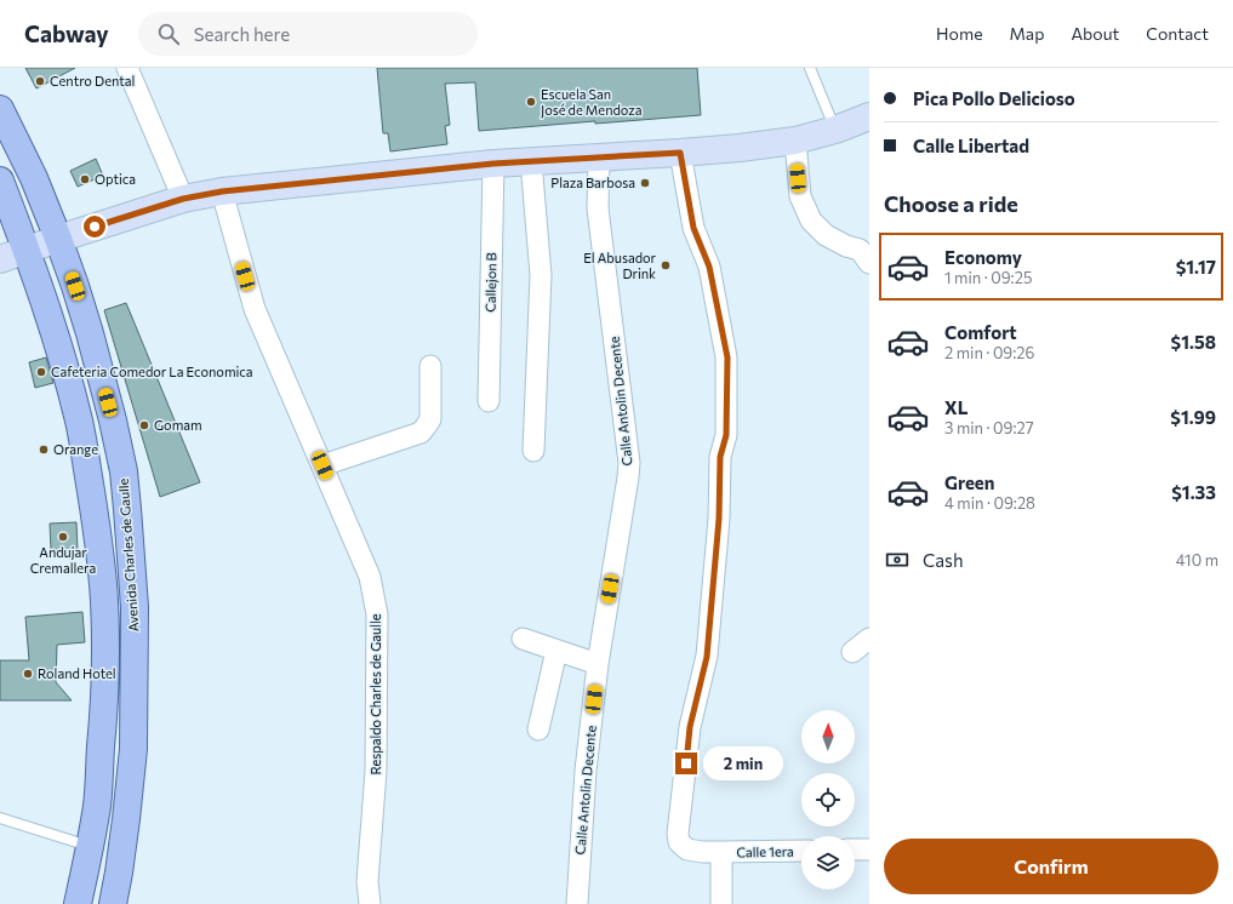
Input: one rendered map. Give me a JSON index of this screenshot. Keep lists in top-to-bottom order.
{
  "streets": {
    "main road": ["Avenida Charles de Gaulle"],
    "street": [
      "Callejon B",
      "Calle Antolin Decente",
      "Respaldo Charles de Gaulle",
      "Calle 1era"
    ]
  },
  "places": [
    "Centro Dental",
    "Escuela San José de Mendoza",
    "Optica",
    "Plaza Barbosa",
    "El Abusador Drink",
    "Cafeteria Comedor La Economica",
    "Gomam",
    "Orange",
    "Andujar Cremallera",
    "Roland Hotel"
  ],
  "north": "top",
  "page": {
    "header": "Cabway",
    "search": "Search here",
    "nav": [
      "Home",
      "Map",
      "About",
      "Contact"
    ],
    "banner": ["Pica Pollo Delicioso", "Calle Libertad"],
    "heading": "Choose a ride",
    "list": [
      {
        "name": "Economy",
        "note": "1 min · 09:25",
        "value": "$1.17"
      },
      {
        "name": "Comfort",
        "note": "2 min · 09:26",
        "value": "$1.58"
      },
      {
        "name": "XL",
        "note": "3 min · 09:27",
        "value": "$1.99"
      },
      {
        "name": "Green",
        "note": "4 min · 09:28",
        "value": "$1.33"
      }
    ],
    "pay": ["Cash", "410 m"],
    "bubble": "2 min",
    "buttons": "Confirm"
  }
}
